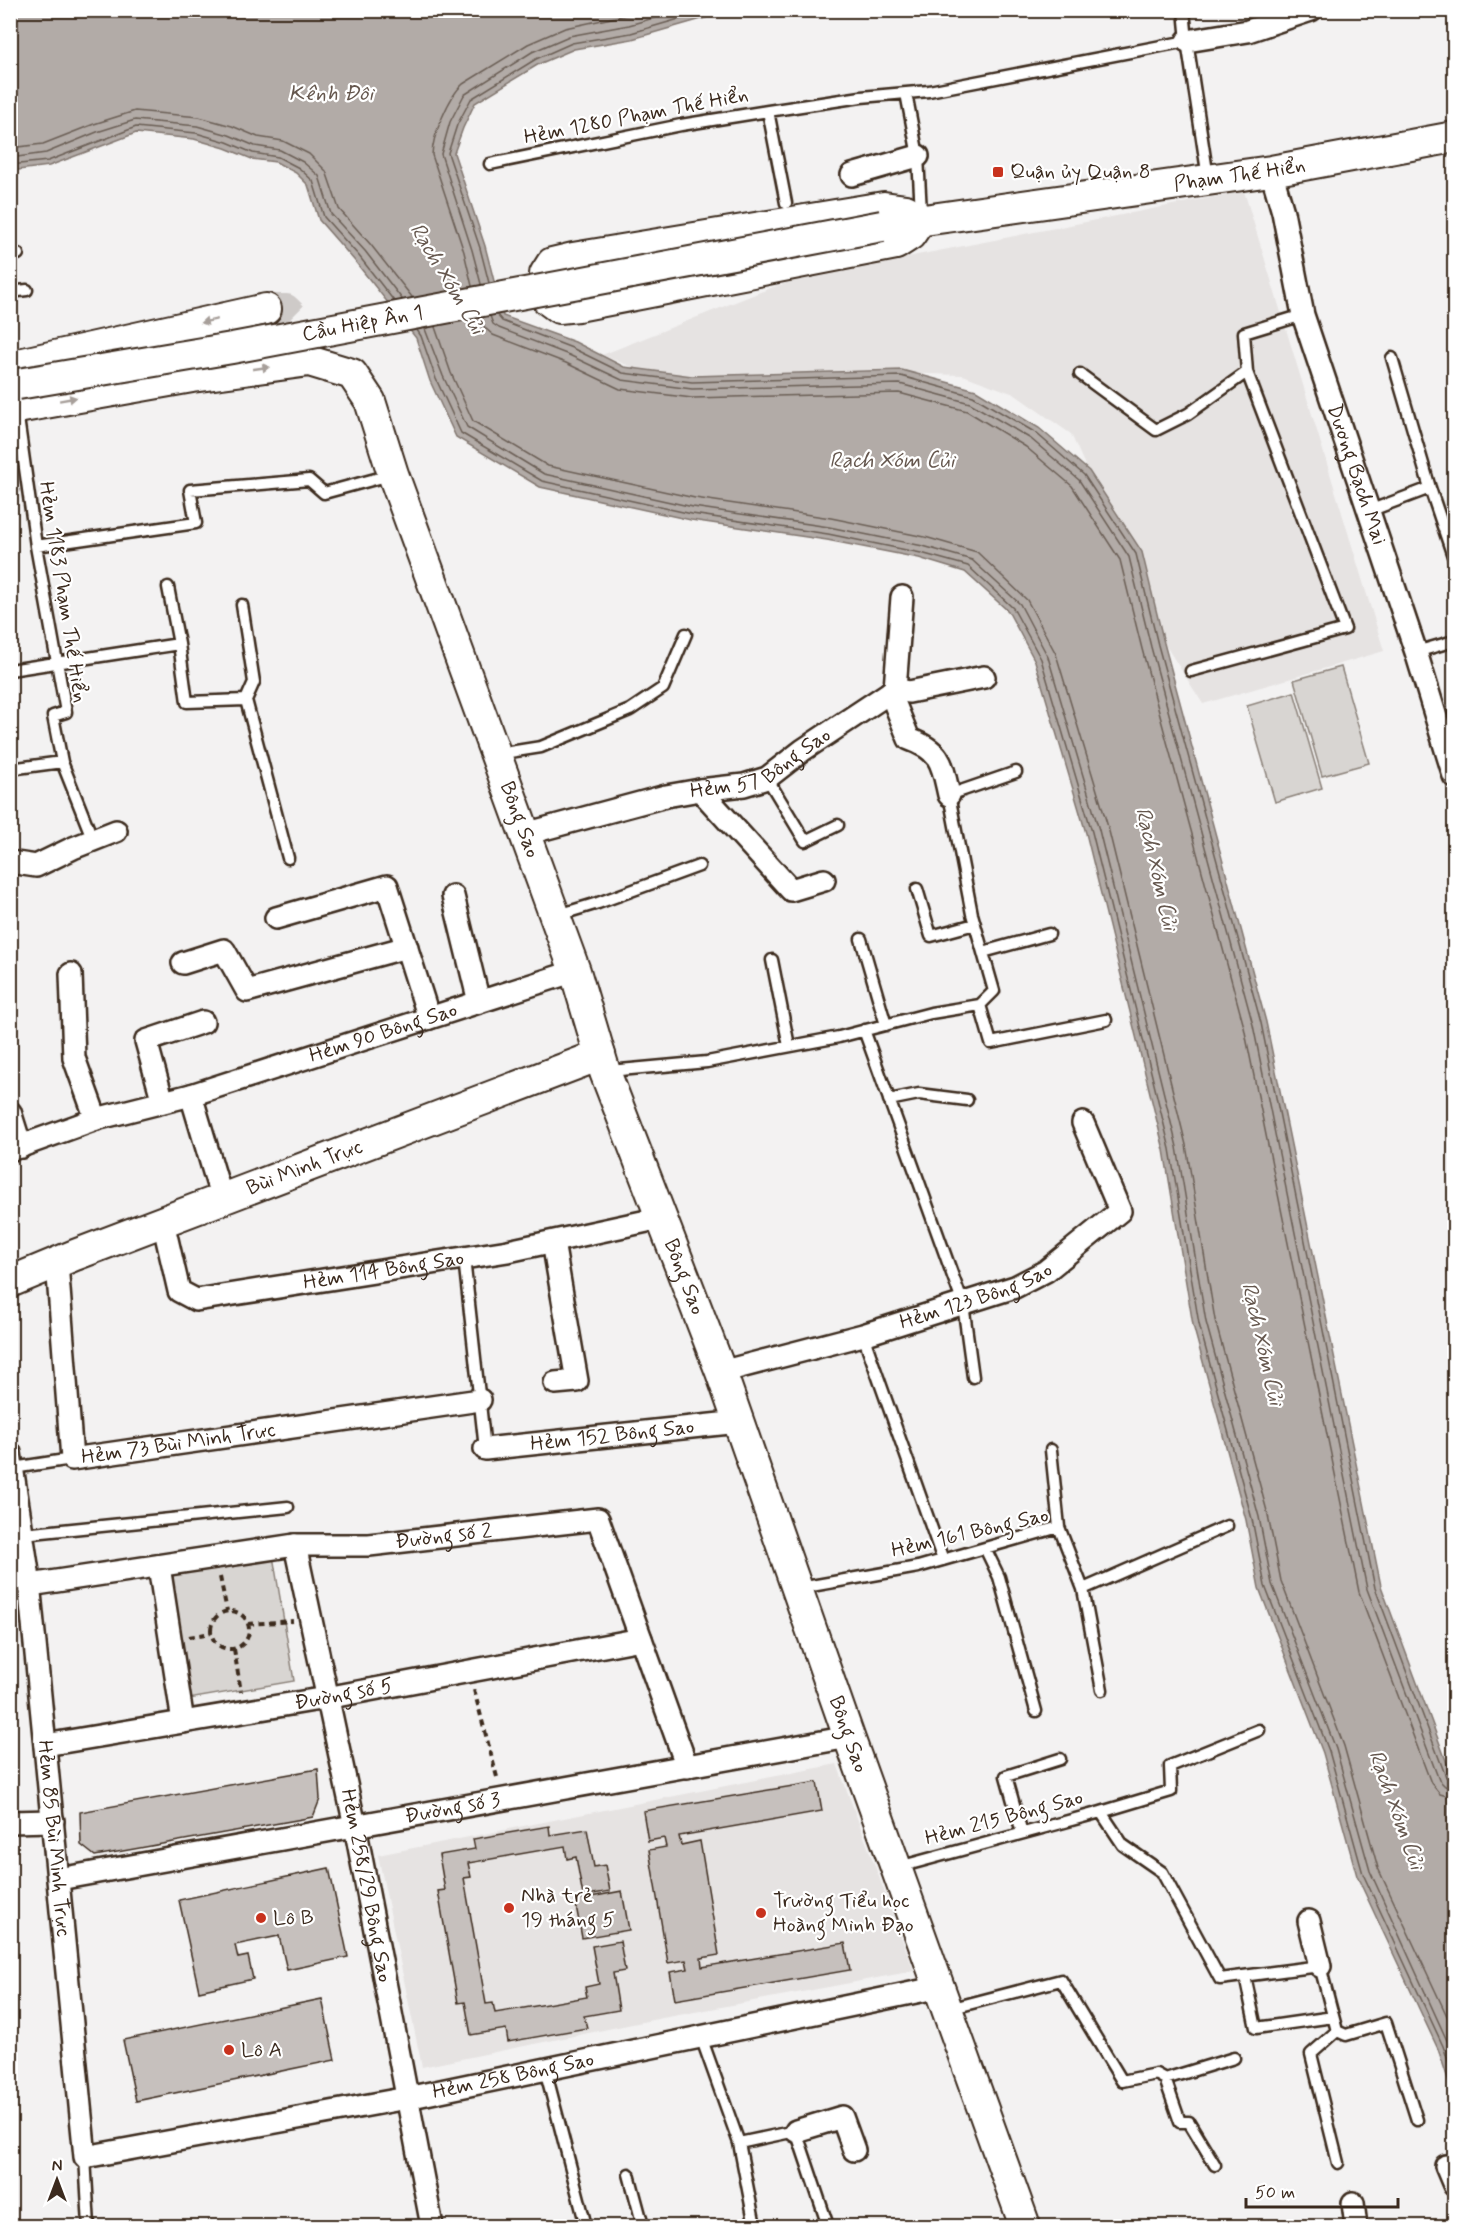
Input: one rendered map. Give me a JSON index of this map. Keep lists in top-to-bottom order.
{
  "streets": {
    "main road": [
      "Phạm Thế Hiển",
      "Cầu Hiệp Ân 1",
      "Bông Sao",
      "Bùi Minh Trực"
    ],
    "street": [
      "Dương Bạch Mai",
      "Hẻm 57 Bông Sao",
      "Hẻm 90 Bông Sao",
      "Hẻm 114 Bông Sao",
      "Hẻm 123 Bông Sao",
      "Hẻm 152 Bông Sao",
      "Hẻm 73 Bùi Minh Trực",
      "Đường số 2",
      "Đường số 5",
      "Đường số 3",
      "Hẻm 85 Bùi Minh Trực",
      "Hẻm 258/29 Bông Sao",
      "Hẻm 258 Bông Sao"
    ],
    "lane": [
      "Hẻm 1280 Phạm Thế Hiển",
      "Hẻm 1183 Phạm Thế Hiển",
      "Hẻm 161 Bông Sao",
      "Hẻm 215 Bông Sao"
    ]
  },
  "crossings": [
    ["Phạm Thế Hiển", "Cầu Hiệp Ân 1"],
    ["Phạm Thế Hiển", "Dương Bạch Mai"],
    ["Cầu Hiệp Ân 1", "Hẻm 1183 Phạm Thế Hiển"],
    ["Cầu Hiệp Ân 1", "Bông Sao"],
    ["Hẻm 1183 Phạm Thế Hiển", "Bông Sao"],
    ["Hẻm 57 Bông Sao", "Bông Sao"],
    ["Bông Sao", "Hẻm 90 Bông Sao"],
    ["Bông Sao", "Bùi Minh Trực"],
    ["Bông Sao", "Hẻm 114 Bông Sao"],
    ["Bông Sao", "Hẻm 123 Bông Sao"],
    ["Bông Sao", "Hẻm 152 Bông Sao"],
    ["Bông Sao", "Hẻm 161 Bông Sao"],
    ["Bông Sao", "Đường số 3"],
    ["Bông Sao", "Hẻm 215 Bông Sao"],
    ["Bông Sao", "Hẻm 258 Bông Sao"],
    ["Bùi Minh Trực", "Hẻm 114 Bông Sao"],
    ["Bùi Minh Trực", "Hẻm 73 Bùi Minh Trực"],
    ["Đường số 2", "Đường số 5"],
    ["Đường số 2", "Đường số 3"],
    ["Đường số 2", "Hẻm 85 Bùi Minh Trực"],
    ["Đường số 2", "Hẻm 258/29 Bông Sao"],
    ["Đường số 5", "Hẻm 85 Bùi Minh Trực"],
    ["Đường số 5", "Hẻm 258/29 Bông Sao"],
    ["Đường số 3", "Hẻm 85 Bùi Minh Trực"],
    ["Đường số 3", "Hẻm 258/29 Bông Sao"],
    ["Hẻm 85 Bùi Minh Trực", "Hẻm 258 Bông Sao"],
    ["Hẻm 258/29 Bông Sao", "Hẻm 258 Bông Sao"]
  ],
  "water": ["Kênh Đôi", "Rạch Xóm Củi"],
  "places": {
    "transit": ["Quận ủy Quận 8"],
    "other": [
      "Nhà trẻ 19 tháng 5",
      "Trường Tiểu học Hoàng Minh Đạo",
      "Lô B",
      "Lô A"
    ]
  },
  "scale_bar": "50 m",
  "north": "top"
}
